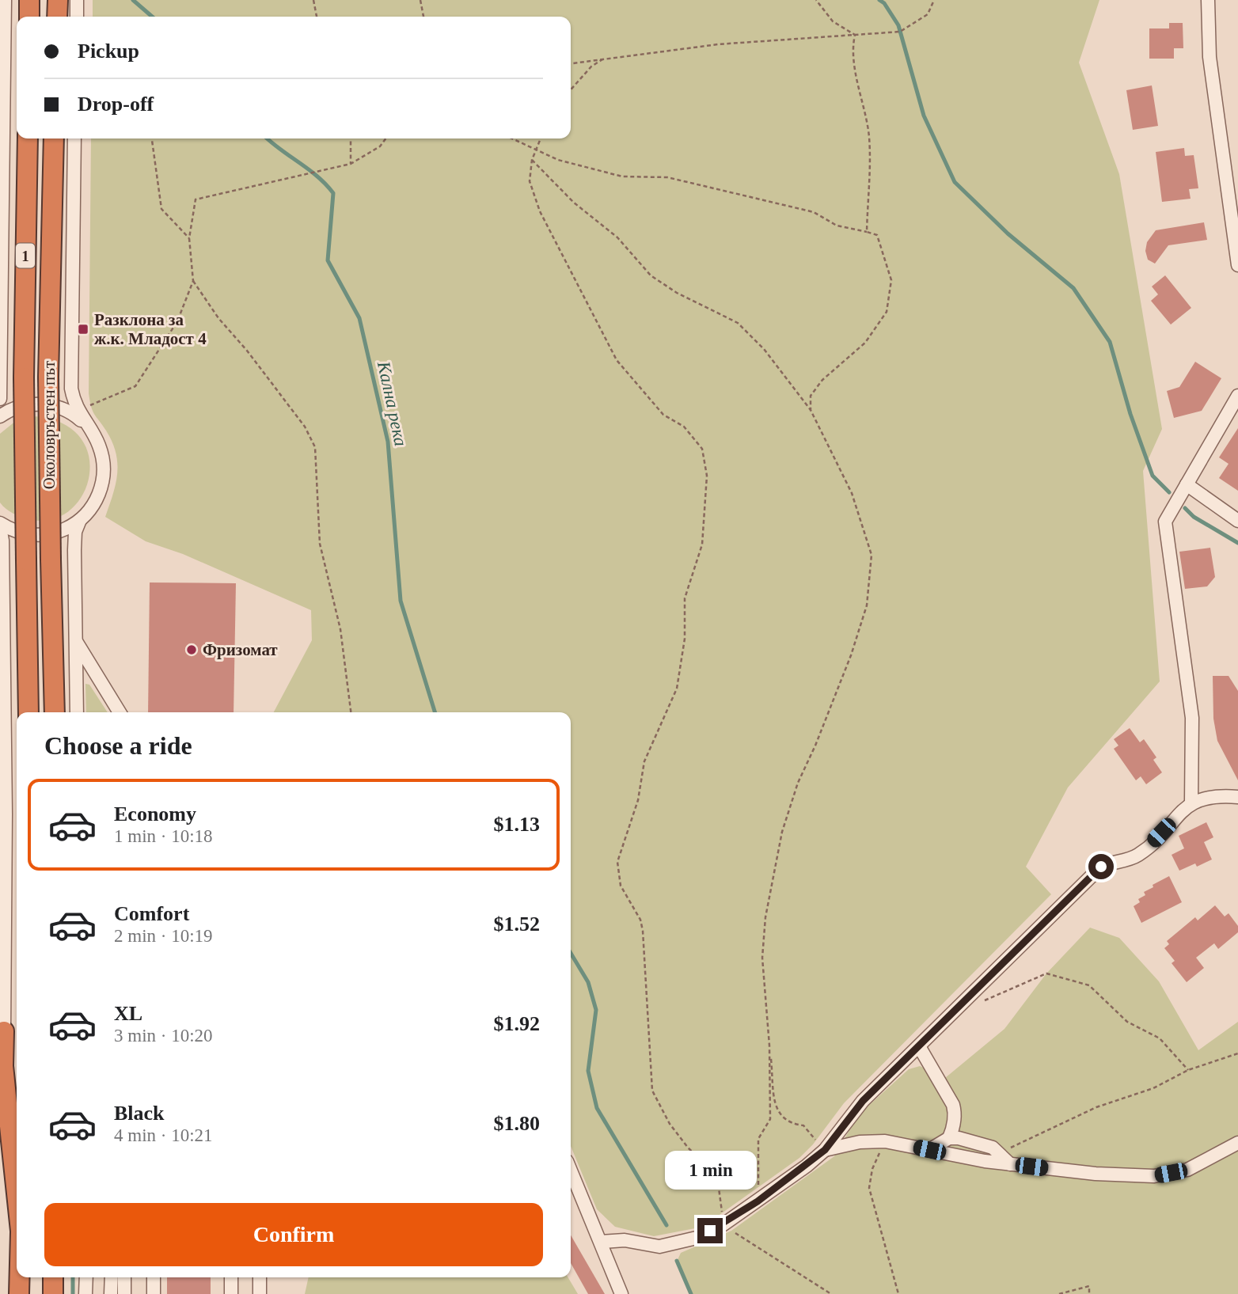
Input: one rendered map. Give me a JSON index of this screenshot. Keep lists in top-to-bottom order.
{
  "streets": {
    "highway": ["1", "Околовръстен път"]
  },
  "water": ["Кална река"],
  "places": {
    "transit": ["Разклона за ж.к. Младост 4"],
    "other": ["Фризомат"]
  },
  "page": {
    "banner": ["Pickup", "Drop-off"],
    "heading": "Choose a ride",
    "list": [
      {
        "name": "Economy",
        "note": "1 min · 10:18",
        "value": "$1.13"
      },
      {
        "name": "Comfort",
        "note": "2 min · 10:19",
        "value": "$1.52"
      },
      {
        "name": "XL",
        "note": "3 min · 10:20",
        "value": "$1.92"
      },
      {
        "name": "Black",
        "note": "4 min · 10:21",
        "value": "$1.80"
      }
    ],
    "bubble": "1 min",
    "buttons": "Confirm"
  }
}
